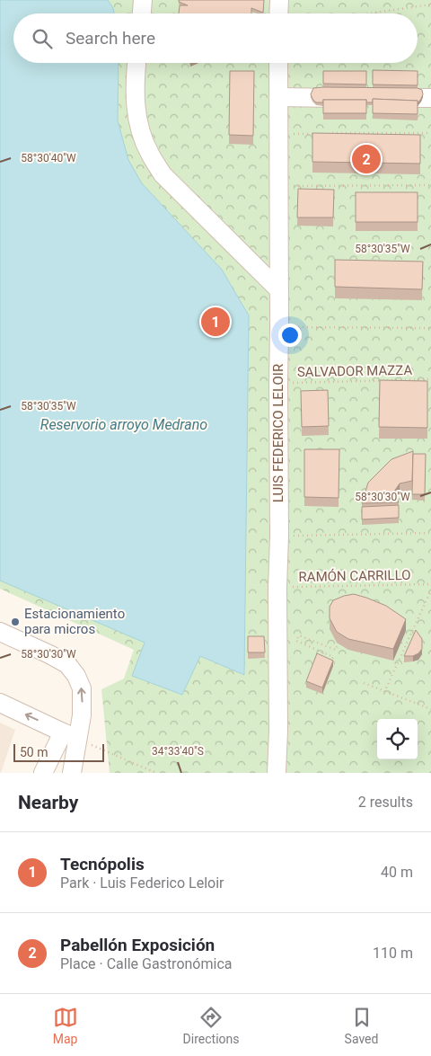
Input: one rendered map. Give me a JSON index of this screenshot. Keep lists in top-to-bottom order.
{
  "streets": {
    "street": ["LUIS FEDERICO LELOIR"],
    "path": ["SALVADOR MAZZA", "RAMÓN CARRILLO"]
  },
  "crossings": [
    ["SALVADOR MAZZA", "LUIS FEDERICO LELOIR"],
    ["LUIS FEDERICO LELOIR", "RAMÓN CARRILLO"]
  ],
  "water": ["Reservorio arroyo Medrano"],
  "places": ["Estacionamiento para micros"],
  "scale_bar": "50 m",
  "page": {
    "search": "Search here",
    "pins": ["2", "1"],
    "scale": "50 m",
    "heading": ["Nearby", "2 results"],
    "list": [
      {
        "mark": "1",
        "name": "Tecnópolis",
        "note": "Park · Luis Federico Leloir",
        "value": "40 m"
      },
      {
        "mark": "2",
        "name": "Pabellón Exposición",
        "note": "Place · Calle Gastronómica",
        "value": "110 m"
      }
    ],
    "nav": ["Map", "Directions", "Saved"]
  },
  "coordinates": [
    "58°30'40\"W",
    "58°30'35\"W",
    "58°30'30\"W",
    "34°33'40\"S"
  ]
}
